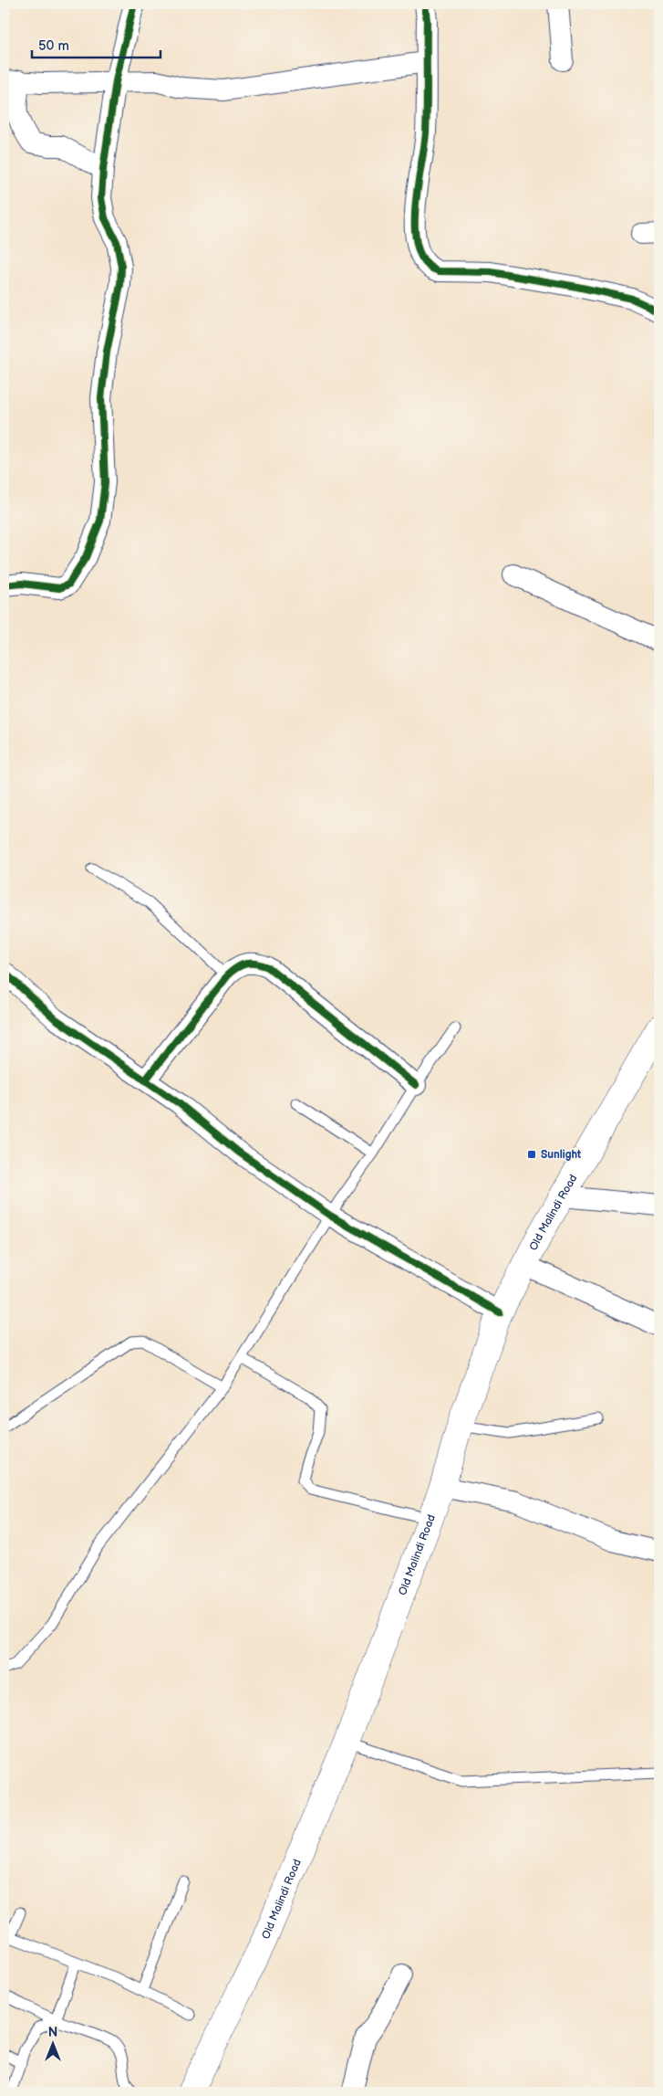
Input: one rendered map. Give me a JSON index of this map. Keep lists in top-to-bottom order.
{
  "streets": {
    "main road": ["Old Malindi Road"]
  },
  "places": {
    "transit": ["Sunlight"]
  },
  "scale_bar": "50 m",
  "north": "top"
}
